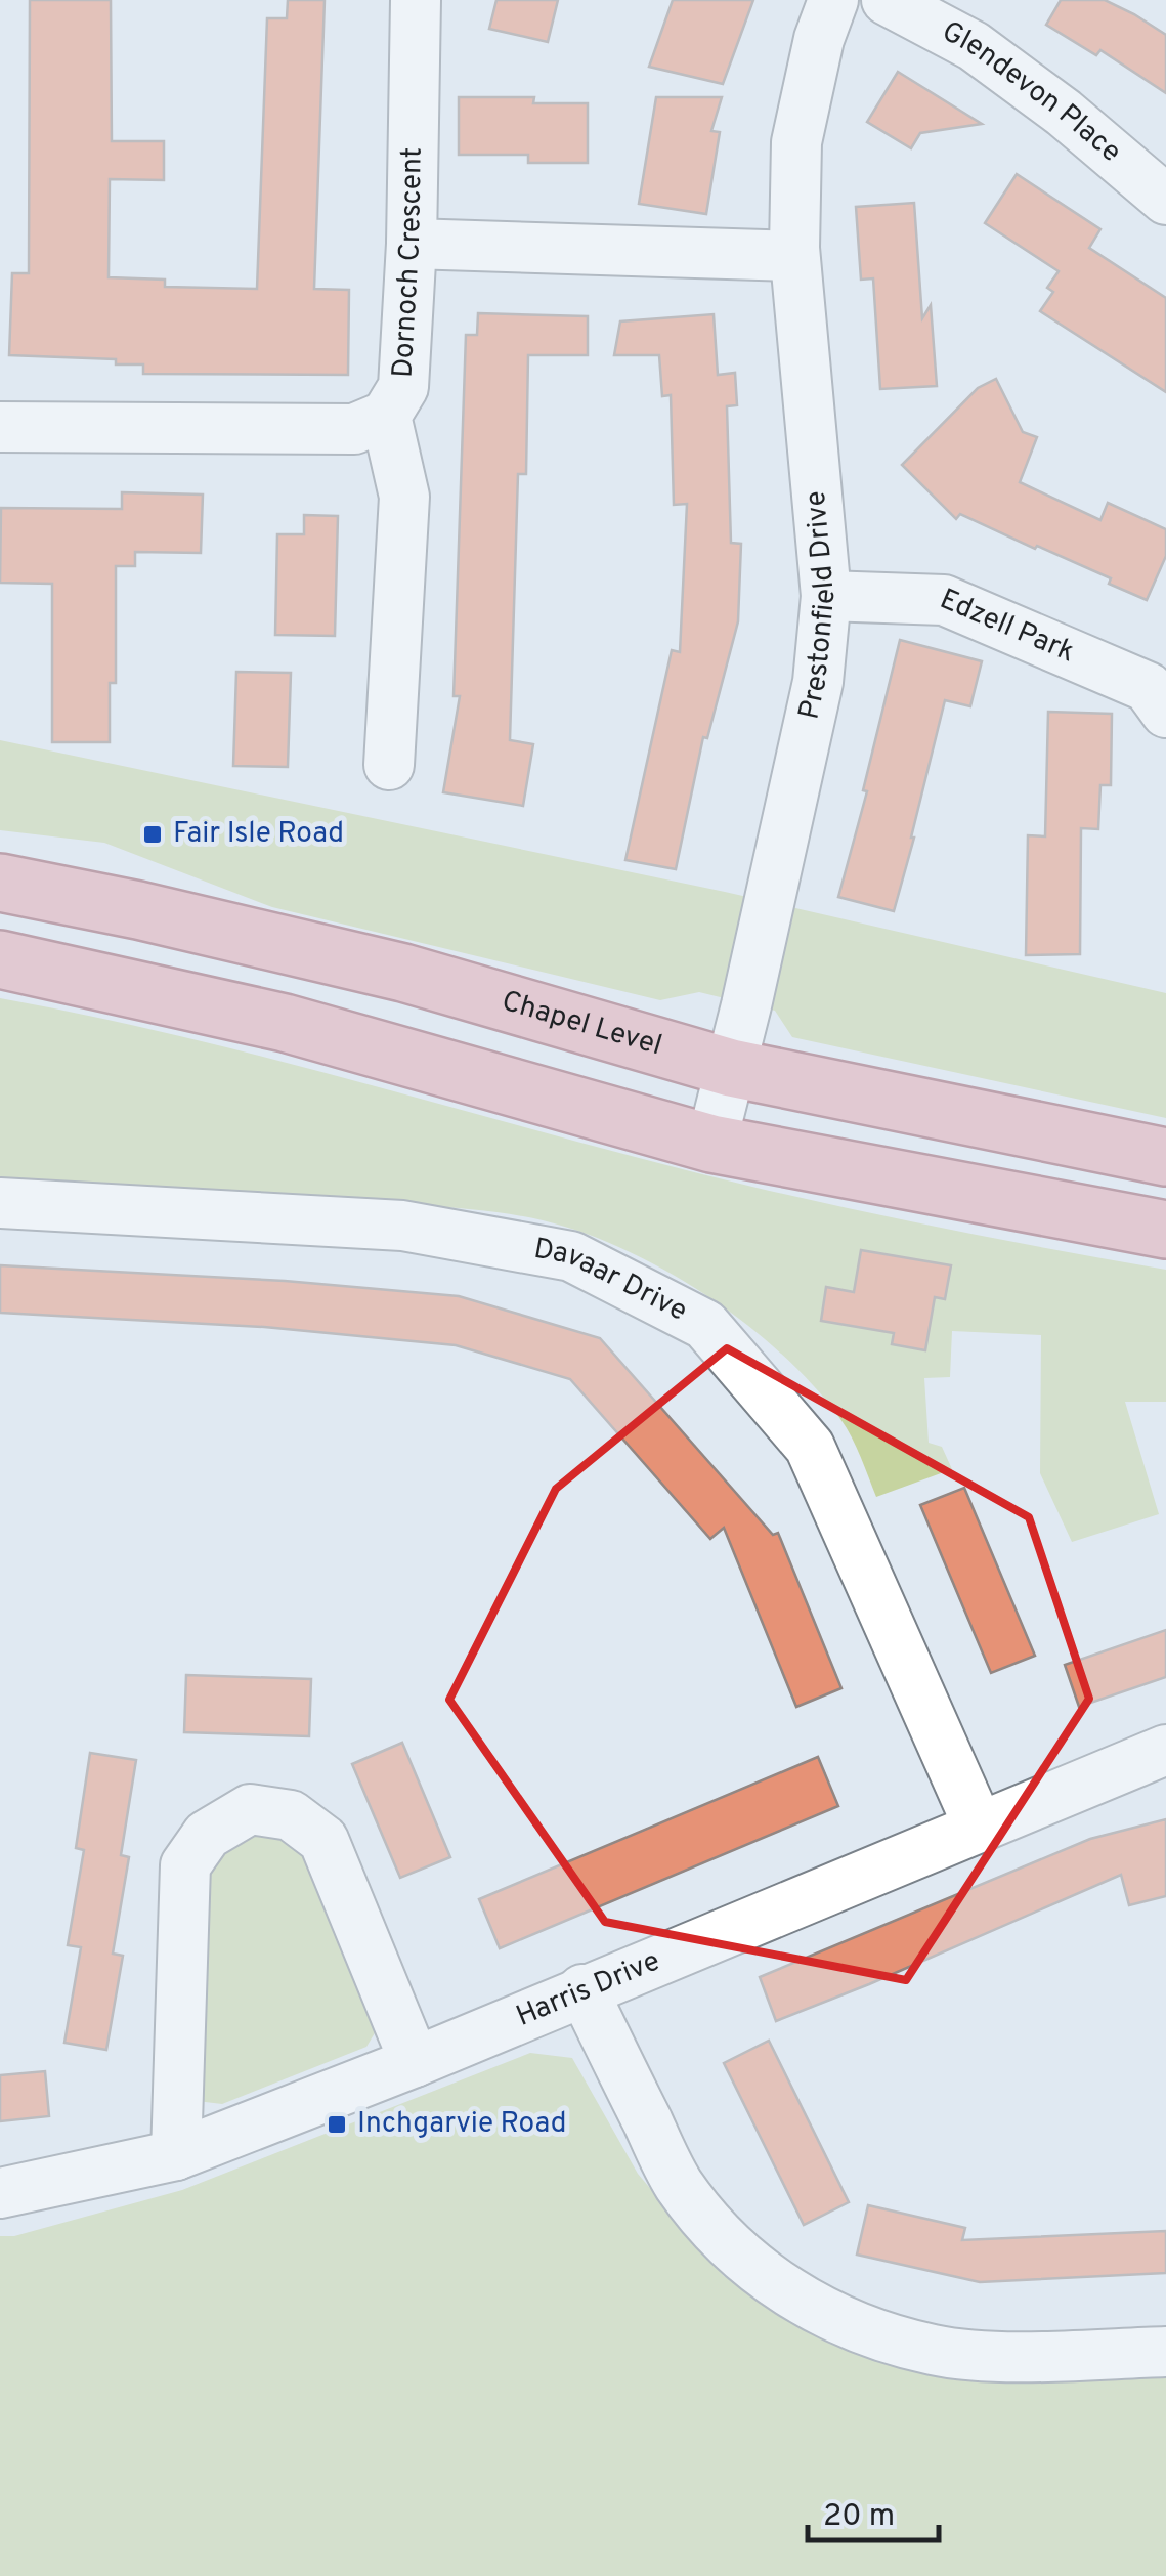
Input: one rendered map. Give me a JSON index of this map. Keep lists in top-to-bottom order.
{
  "streets": {
    "main road": ["Chapel Level"],
    "street": [
      "Glendevon Place",
      "Dornoch Crescent",
      "Prestonfield Drive",
      "Edzell Park",
      "Davaar Drive",
      "Harris Drive"
    ]
  },
  "crossings": [
    ["Prestonfield Drive", "Edzell Park"],
    ["Prestonfield Drive", "Chapel Level"],
    ["Davaar Drive", "Harris Drive"]
  ],
  "places": {
    "transit": ["Fair Isle Road", "Inchgarvie Road"]
  },
  "scale_bar": "20 m"
}
